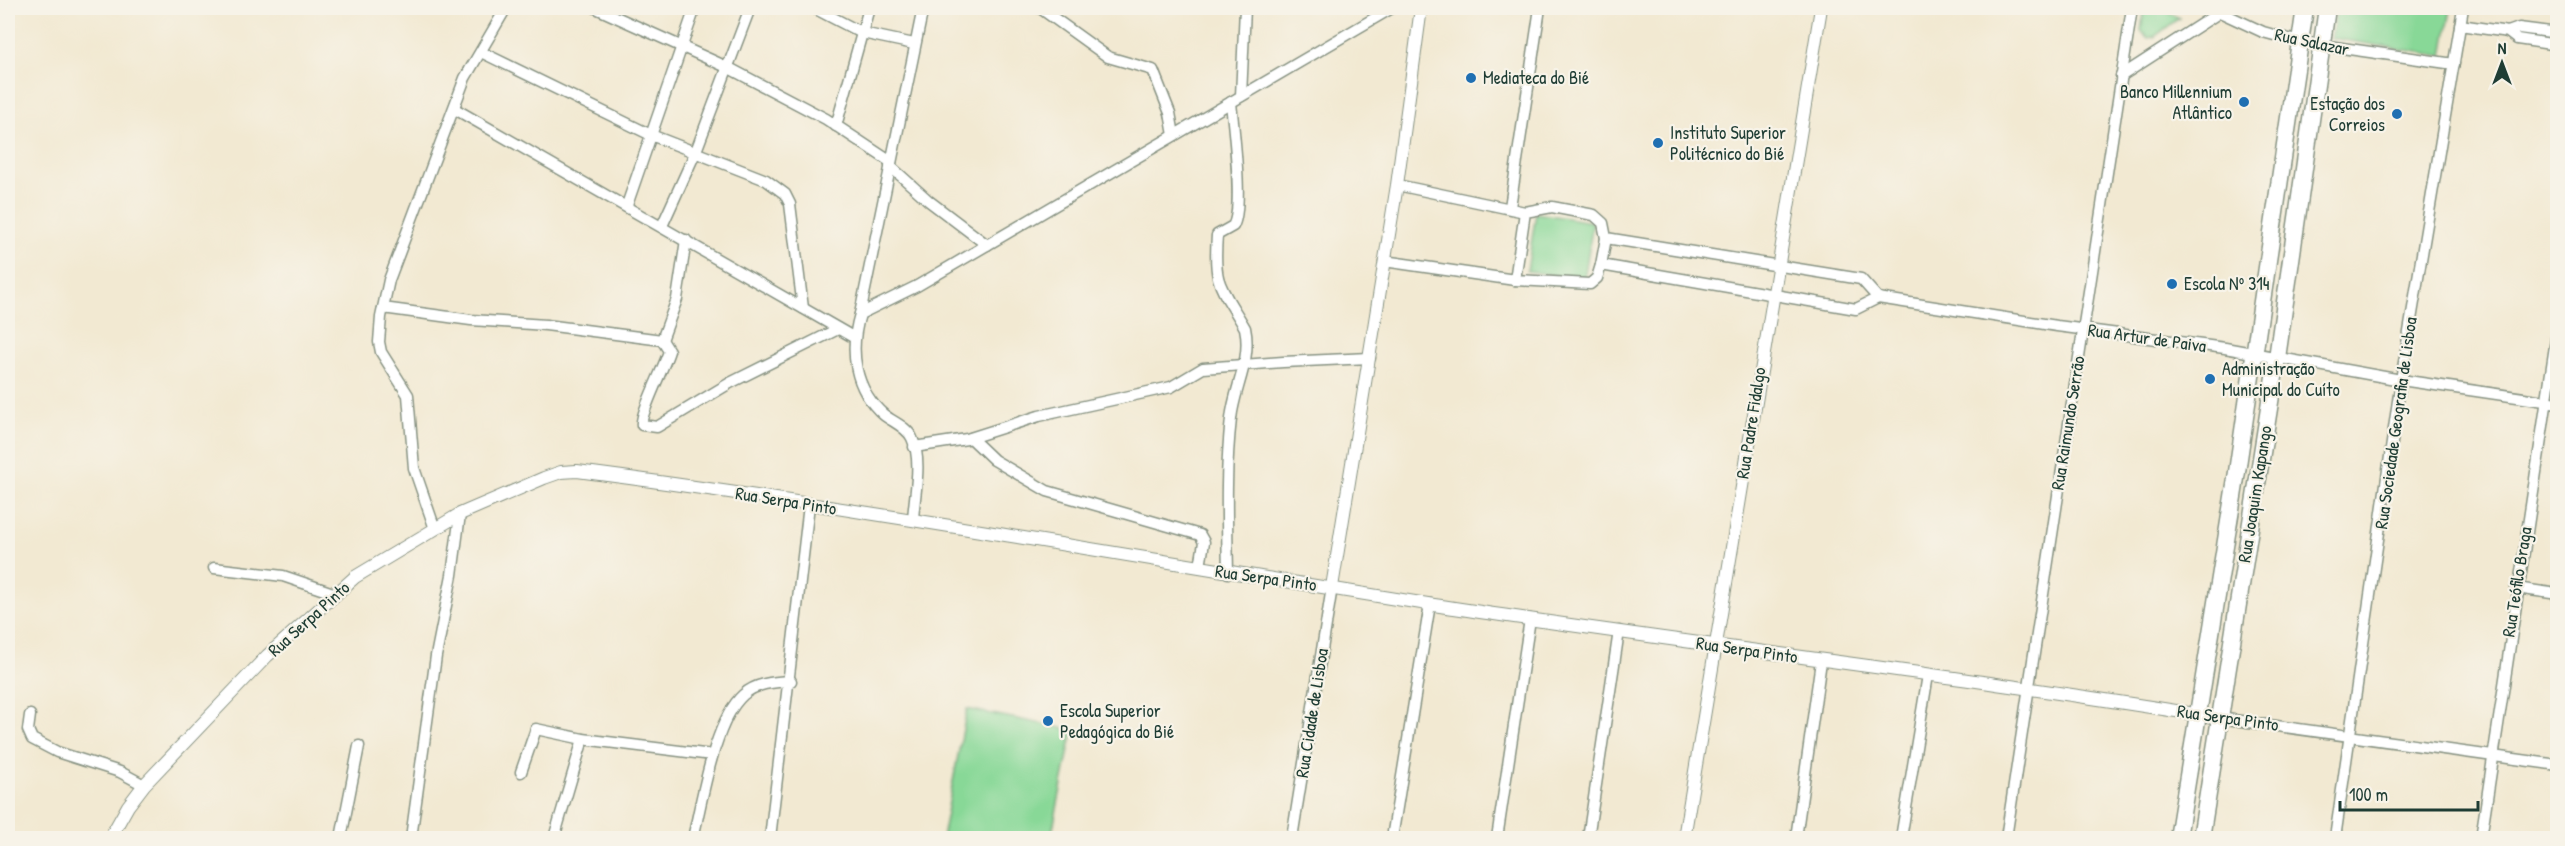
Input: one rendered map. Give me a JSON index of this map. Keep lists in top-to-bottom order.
{
  "streets": {
    "main road": ["Rua Joaquim Kapango"],
    "street": [
      "Rua Salazar",
      "Rua Artur de Paiva",
      "Rua Padre Fidalgo",
      "Rua Raimundo Serrão",
      "Rua Sociedade Geografia de Lisboa",
      "Rua Serpa Pinto",
      "Rua Teófilo Braga",
      "Rua Cidade de Lisboa"
    ]
  },
  "crossings": [
    ["Rua Salazar", "Rua Raimundo Serrão"],
    ["Rua Salazar", "Rua Sociedade Geografia de Lisboa"],
    ["Rua Salazar", "Rua Joaquim Kapango"],
    ["Rua Artur de Paiva", "Rua Raimundo Serrão"],
    ["Rua Artur de Paiva", "Rua Sociedade Geografia de Lisboa"],
    ["Rua Artur de Paiva", "Rua Joaquim Kapango"],
    ["Rua Artur de Paiva", "Rua Teófilo Braga"],
    ["Rua Padre Fidalgo", "Rua Serpa Pinto"],
    ["Rua Raimundo Serrão", "Rua Serpa Pinto"],
    ["Rua Sociedade Geografia de Lisboa", "Rua Serpa Pinto"],
    ["Rua Joaquim Kapango", "Rua Serpa Pinto"],
    ["Rua Serpa Pinto", "Rua Teófilo Braga"],
    ["Rua Serpa Pinto", "Rua Cidade de Lisboa"]
  ],
  "places": [
    "Mediateca do Bié",
    "Banco Millennium Atlântico",
    "Estação dos Correios",
    "Instituto Superior Politécnico do Bié",
    "Escola Nº 314",
    "Administração Municipal do Cuíto",
    "Escola Superior Pedagógica do Bié"
  ],
  "scale_bar": "100 m",
  "north": "top"
}
